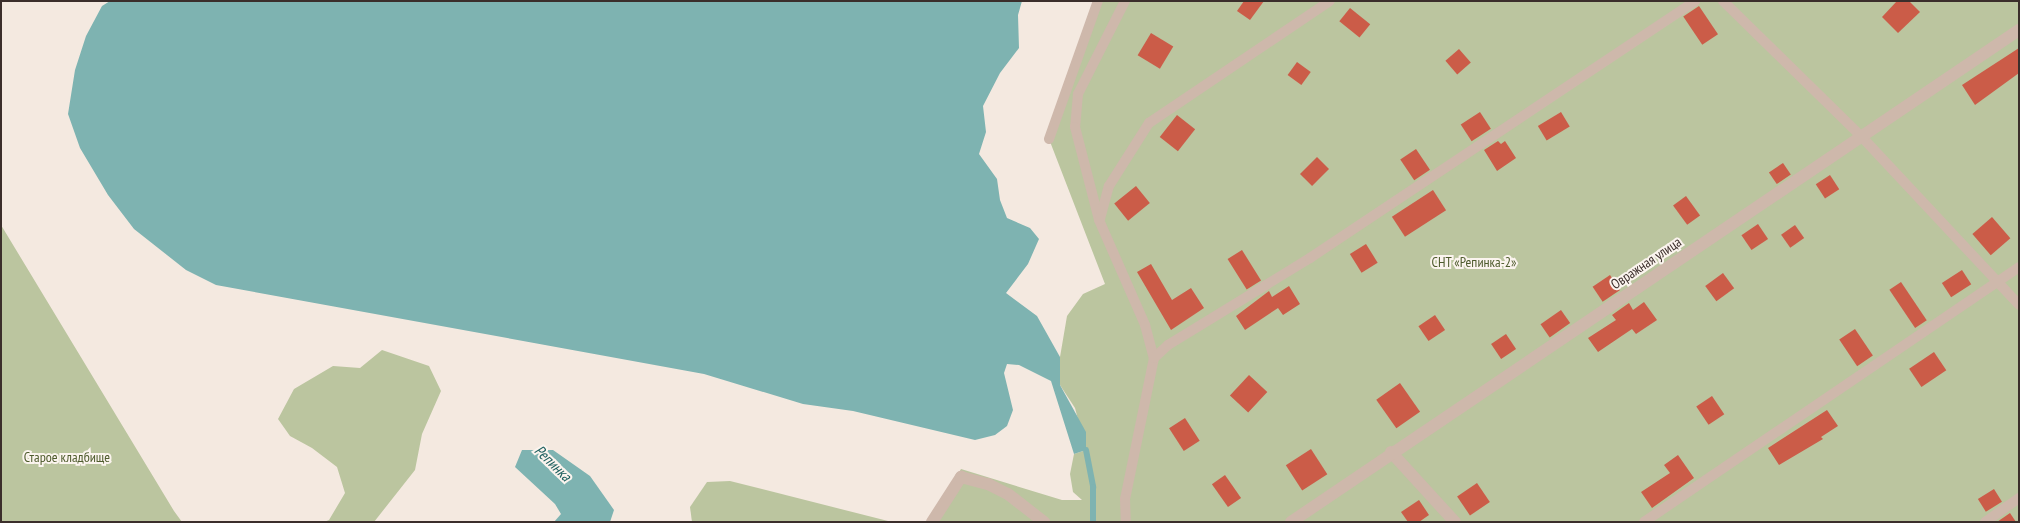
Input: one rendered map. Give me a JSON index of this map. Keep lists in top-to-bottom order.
{
  "streets": {
    "street": ["Овражная улица"]
  },
  "water": ["Репинка"],
  "parks": ["СНТ «Репинка-2»", "Старое кладбище"]
}
